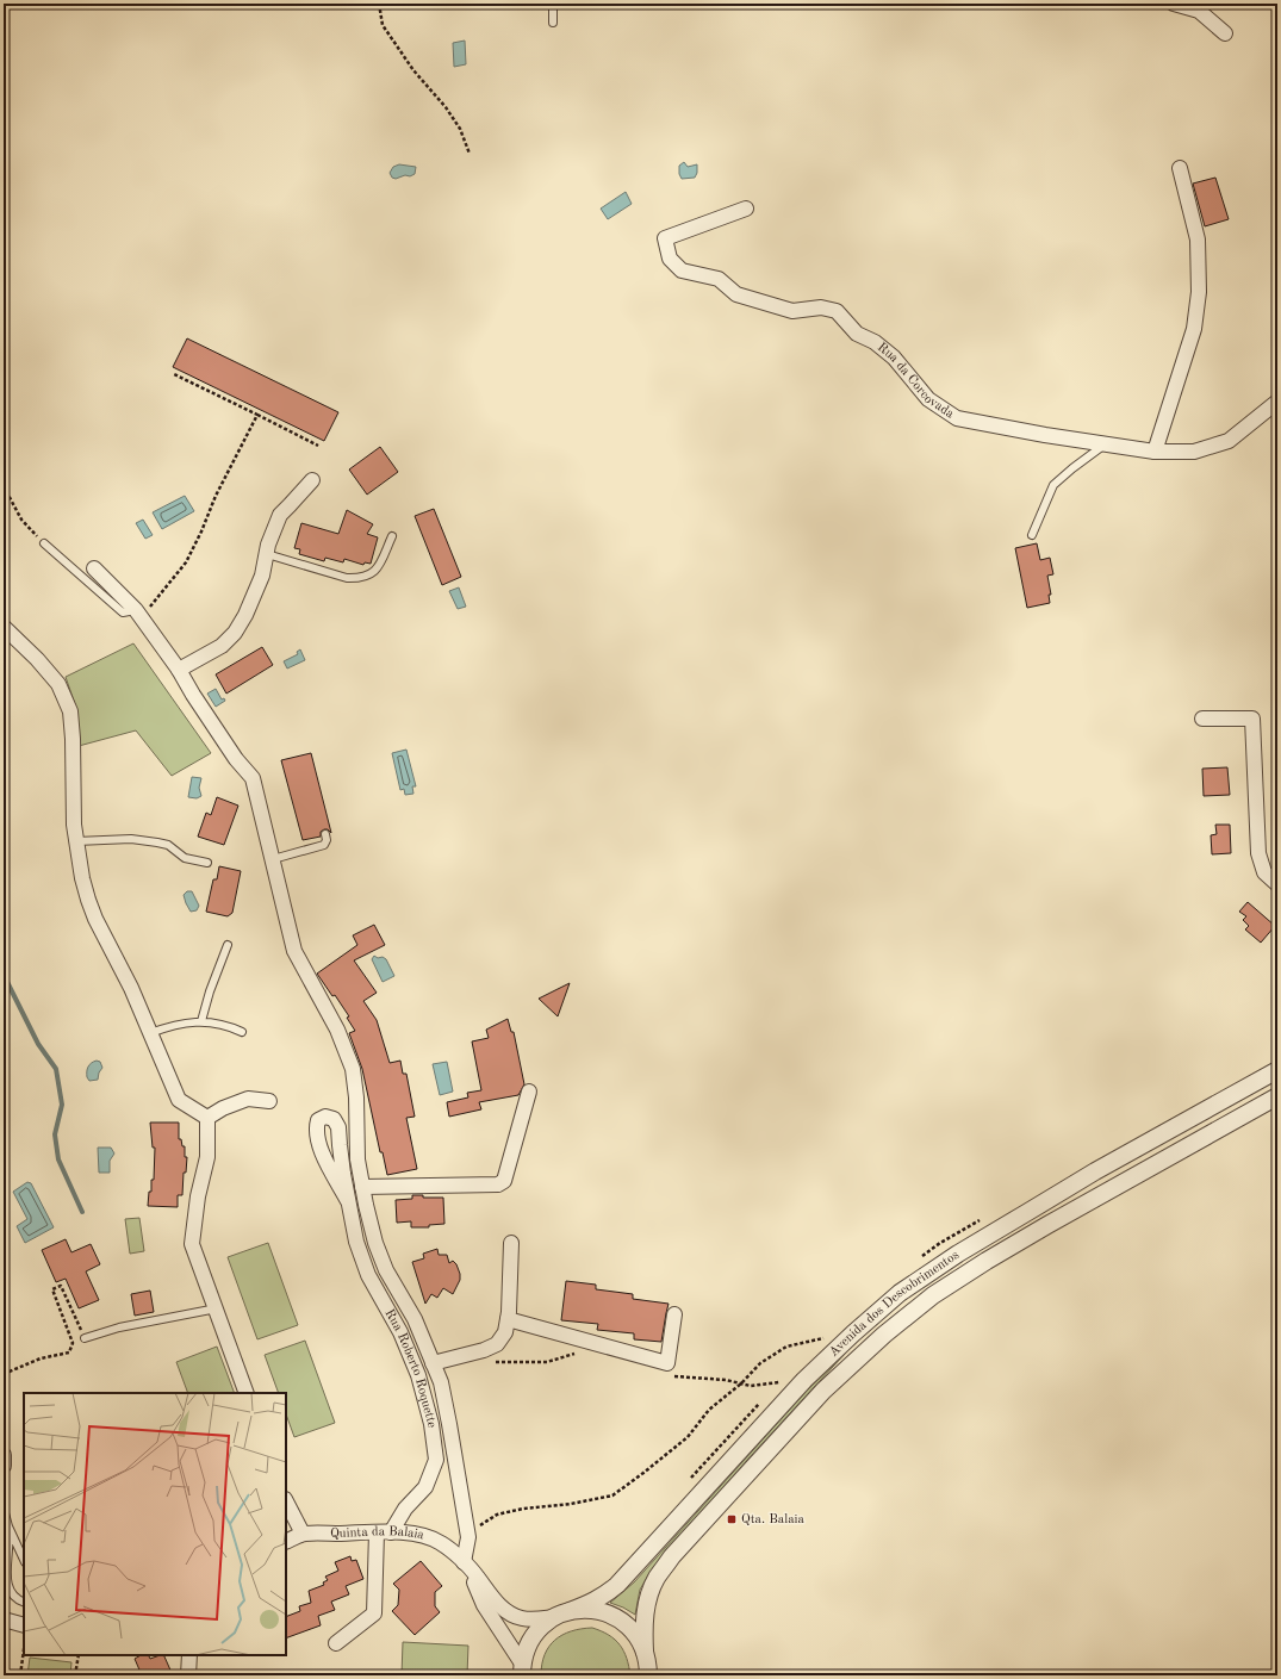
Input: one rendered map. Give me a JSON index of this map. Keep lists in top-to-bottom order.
{
  "streets": {
    "street": [
      "Rua da Corcovada",
      "Avenida dos Descobrimentos",
      "Rua Roberto Roquette",
      "Quinta da Balaia"
    ]
  },
  "crossings": [
    ["Avenida dos Descobrimentos", "Quinta da Balaia"],
    ["Rua Roberto Roquette", "Quinta da Balaia"]
  ],
  "places": {
    "transit": ["Qta. Balaia"]
  }
}
